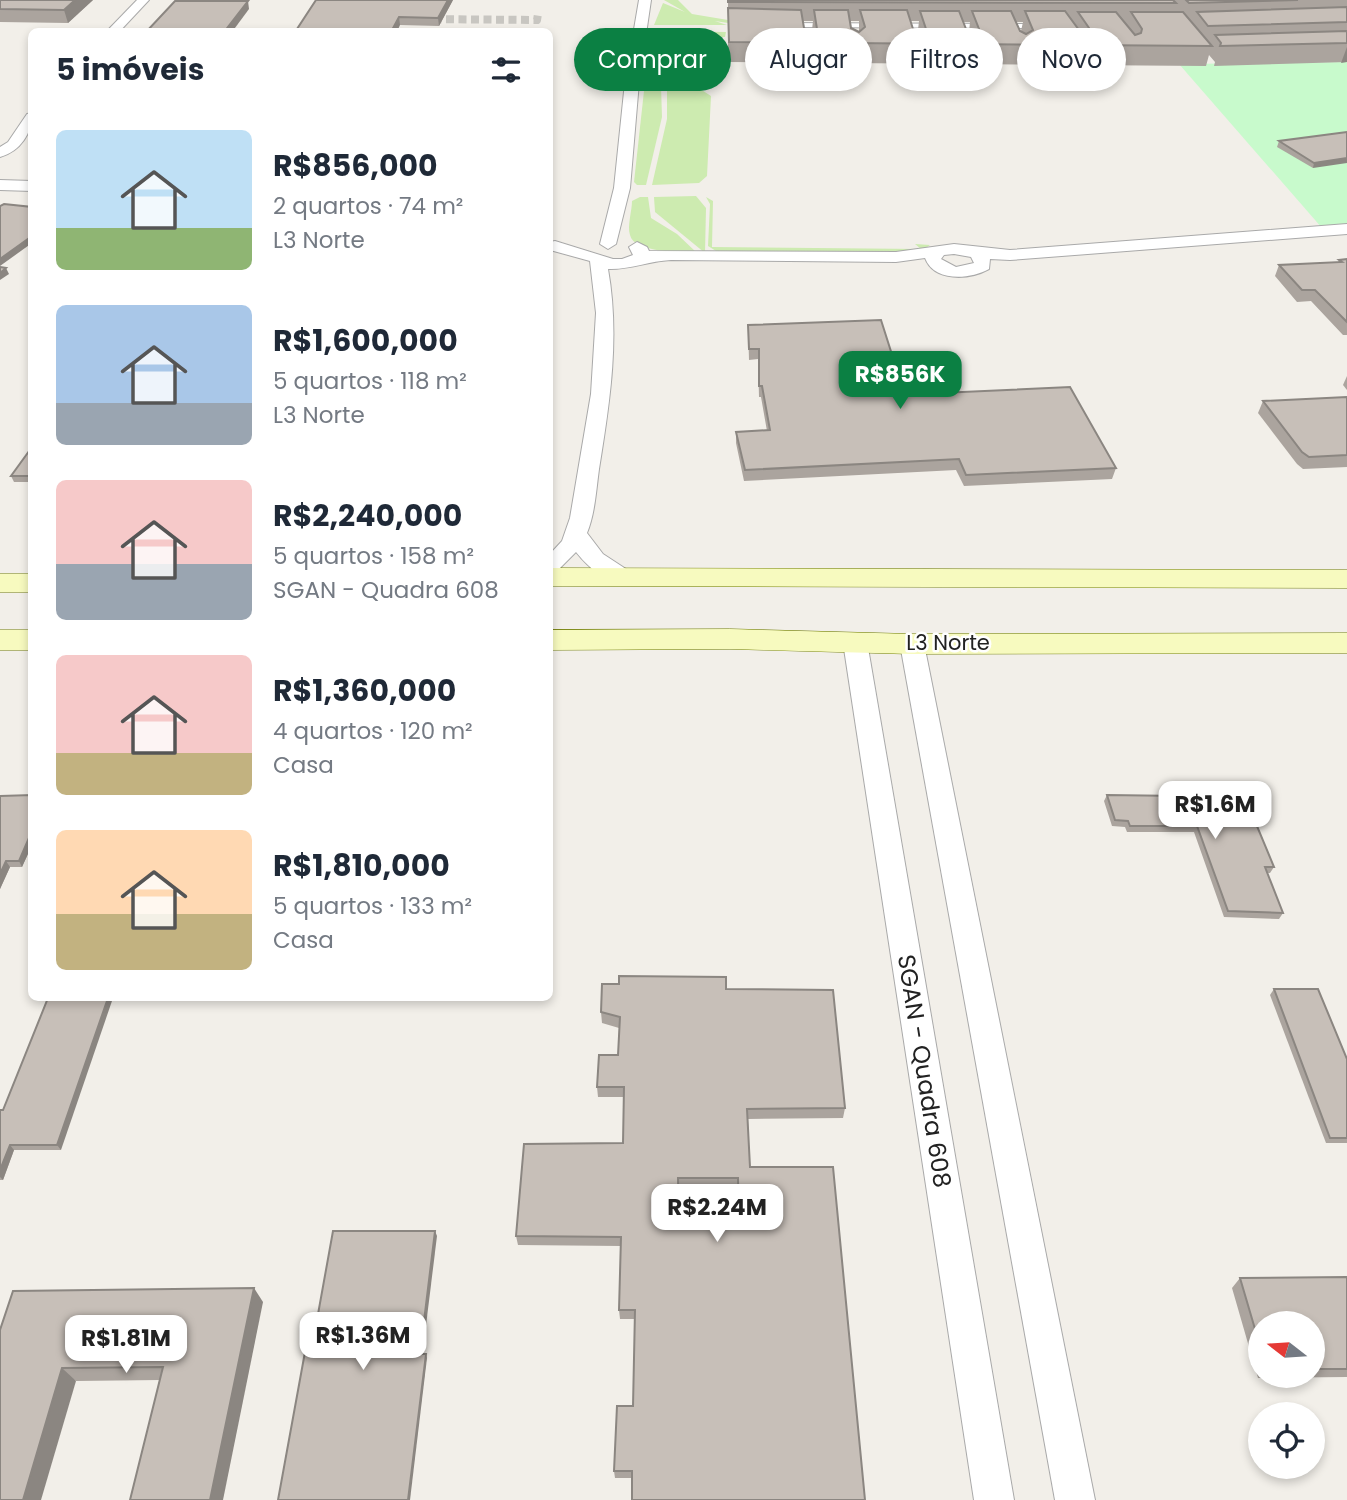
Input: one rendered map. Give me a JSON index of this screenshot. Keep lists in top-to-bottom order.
{
  "streets": {
    "main road": ["L3 Norte"],
    "street": ["SGAN - Quadra 608"]
  },
  "crossings": [
    ["L3 Norte", "SGAN - Quadra 608"]
  ],
  "north": "left",
  "page": {
    "chip": [
      "Comprar",
      "Alugar",
      "Filtros",
      "Novo"
    ],
    "heading": "5 imóveis",
    "list": [
      {
        "name": "R$856,000",
        "note": "2 quartos · 74 m² · L3 Norte"
      },
      {
        "name": "R$1,600,000",
        "note": "5 quartos · 118 m² · L3 Norte"
      },
      {
        "name": "R$2,240,000",
        "note": "5 quartos · 158 m² · SGAN - Quadra 608"
      },
      {
        "name": "R$1,360,000",
        "note": "4 quartos · 120 m² · Casa"
      },
      {
        "name": "R$1,810,000",
        "note": "5 quartos · 133 m² · Casa"
      }
    ],
    "price": [
      "R$856K",
      "R$1.6M",
      "R$2.24M",
      "R$1.36M",
      "R$1.81M"
    ]
  }
}
